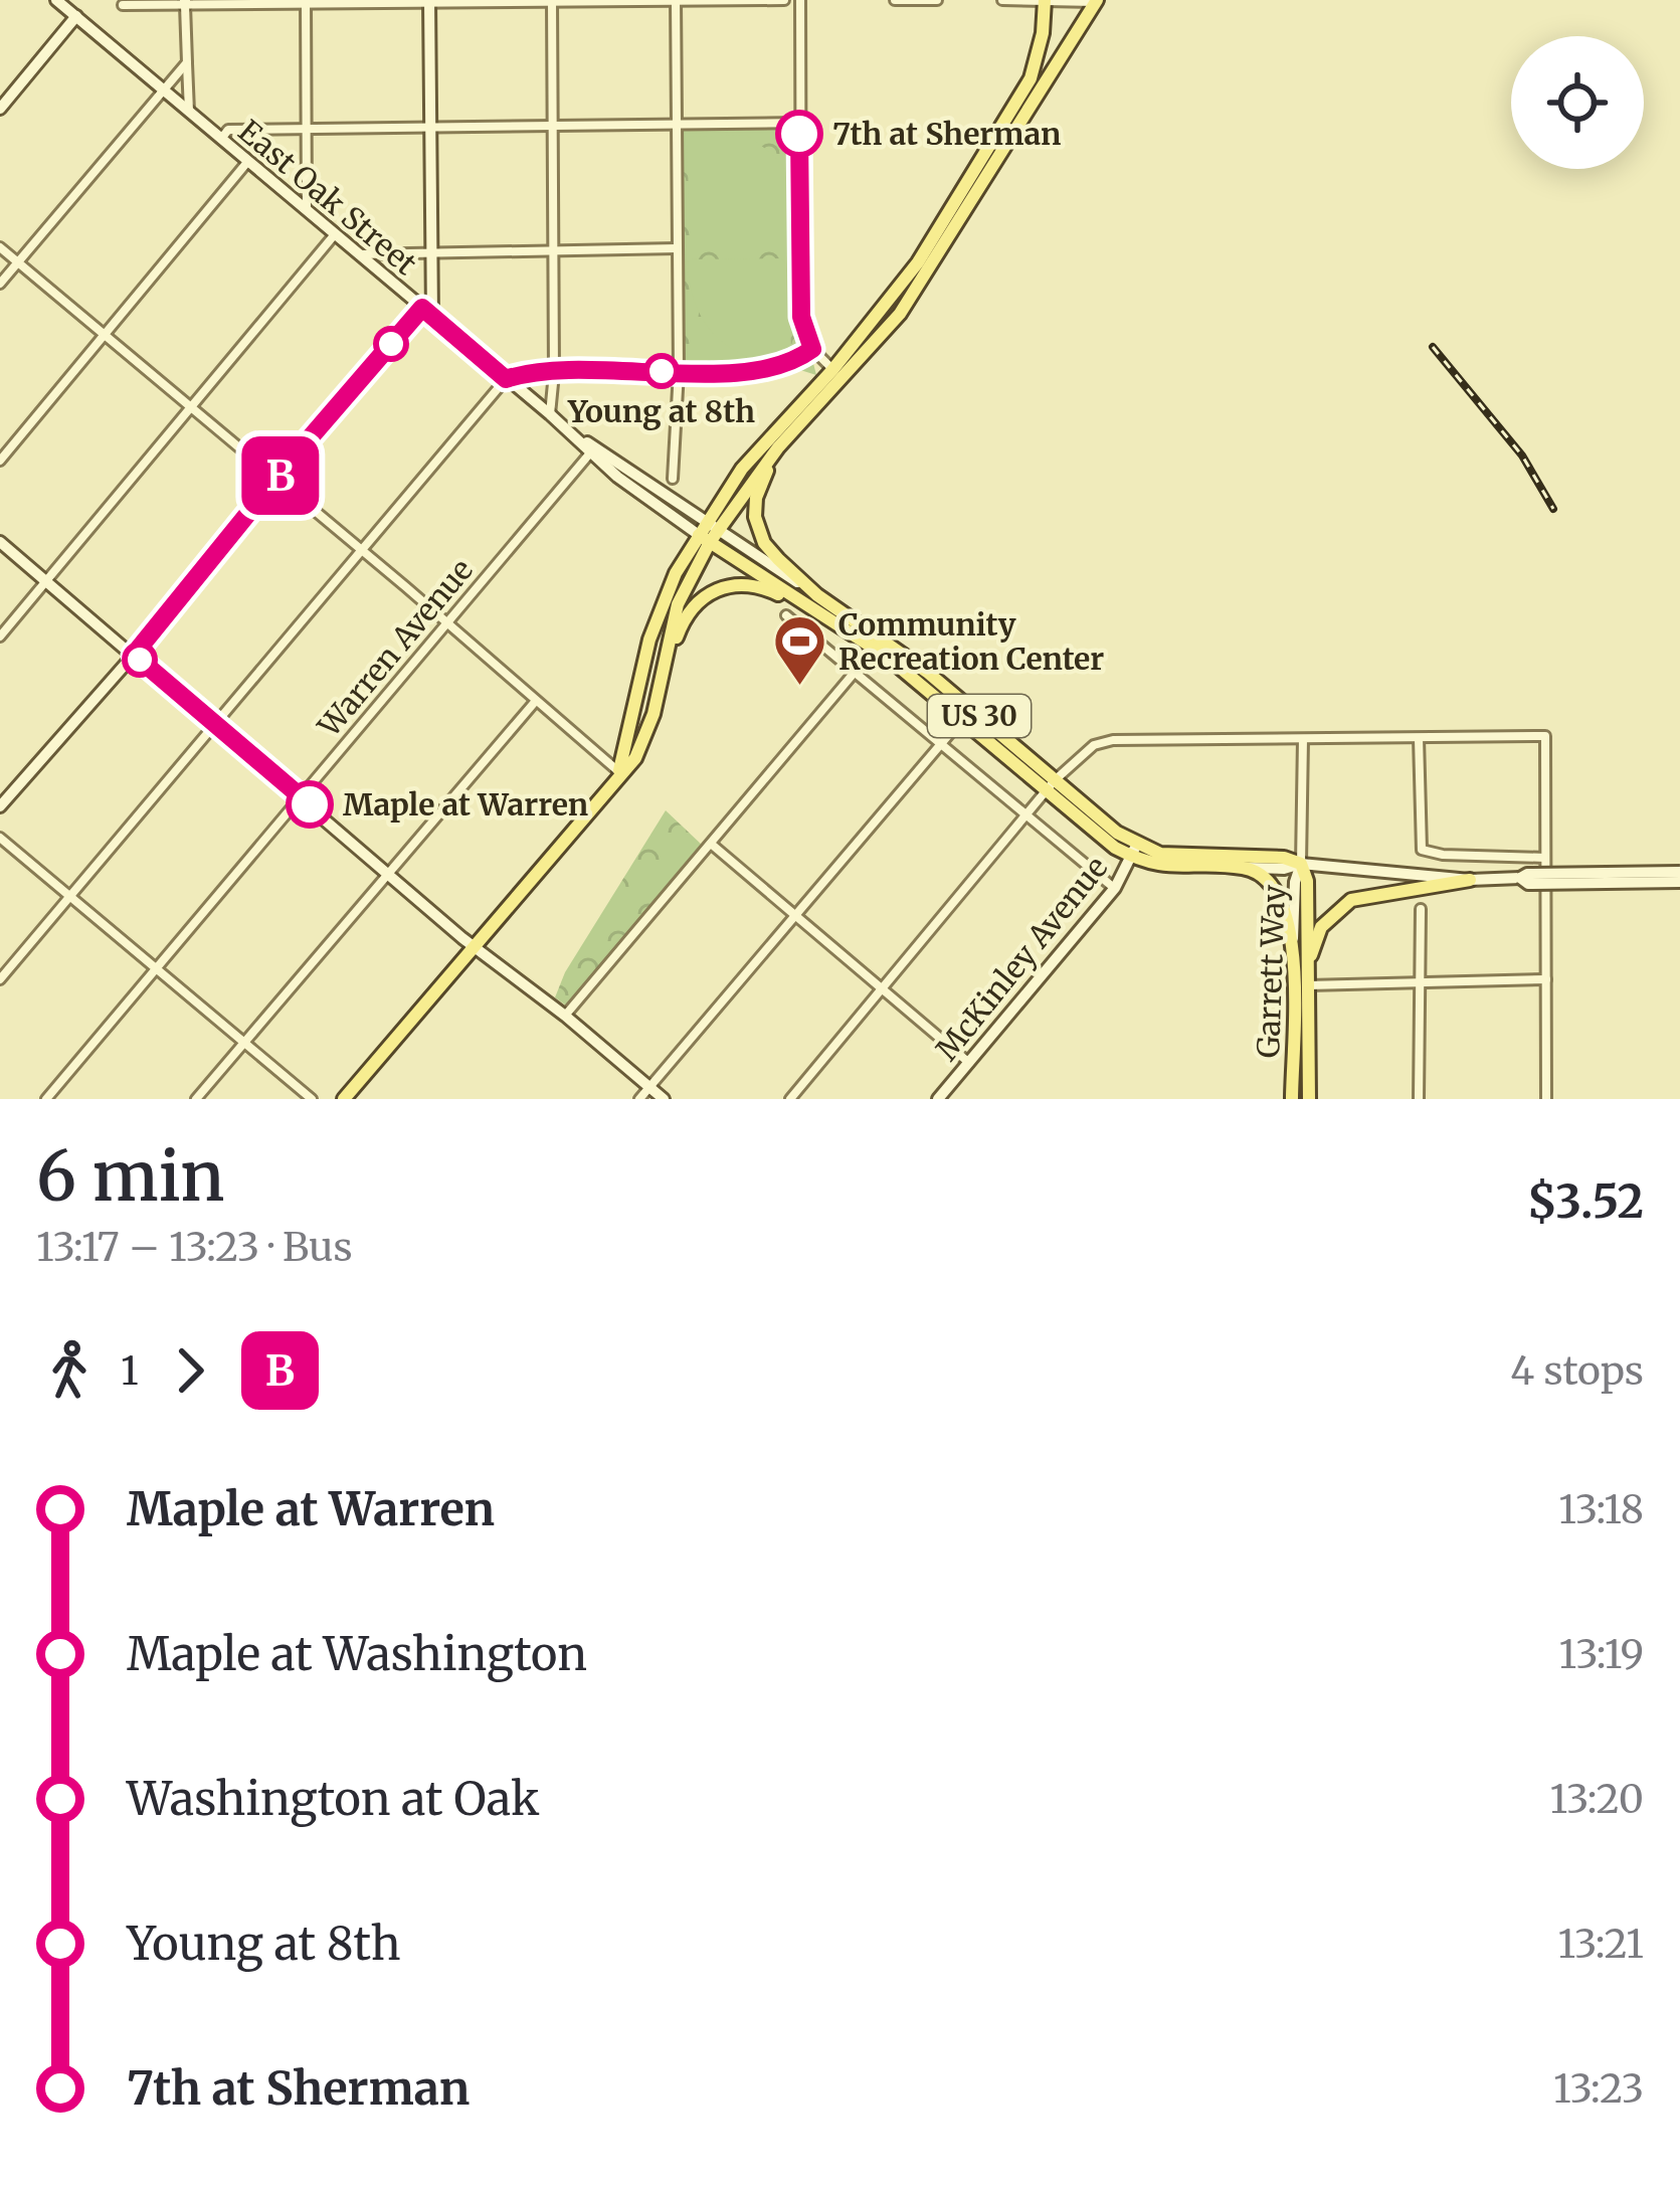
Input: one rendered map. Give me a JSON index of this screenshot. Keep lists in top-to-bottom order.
{
  "streets": {
    "main road": ["US 30", "Garrett Way"],
    "street": ["East Oak Street", "Warren Avenue", "McKinley Avenue"]
  },
  "crossings": [
    ["East Oak Street", "Warren Avenue"],
    ["East Oak Street", "US 30"],
    ["US 30", "McKinley Avenue"],
    ["US 30", "Garrett Way"]
  ],
  "places": {
    "other": ["7th at Sherman", "Young at 8th", "Maple at Warren"],
    "sports": ["Community Recreation Center"]
  },
  "lines": ["bus line B"],
  "page": {
    "on_map": "B",
    "heading": ["6 min", "13:17 – 13:23 · Bus", "$3.52"],
    "legs": ["1", "B", "4 stops"],
    "list": [
      {
        "name": "Maple at Warren",
        "value": "13:18"
      },
      {
        "name": "Maple at Washington",
        "value": "13:19"
      },
      {
        "name": "Washington at Oak",
        "value": "13:20"
      },
      {
        "name": "Young at 8th",
        "value": "13:21"
      },
      {
        "name": "7th at Sherman",
        "value": "13:23"
      }
    ]
  }
}
